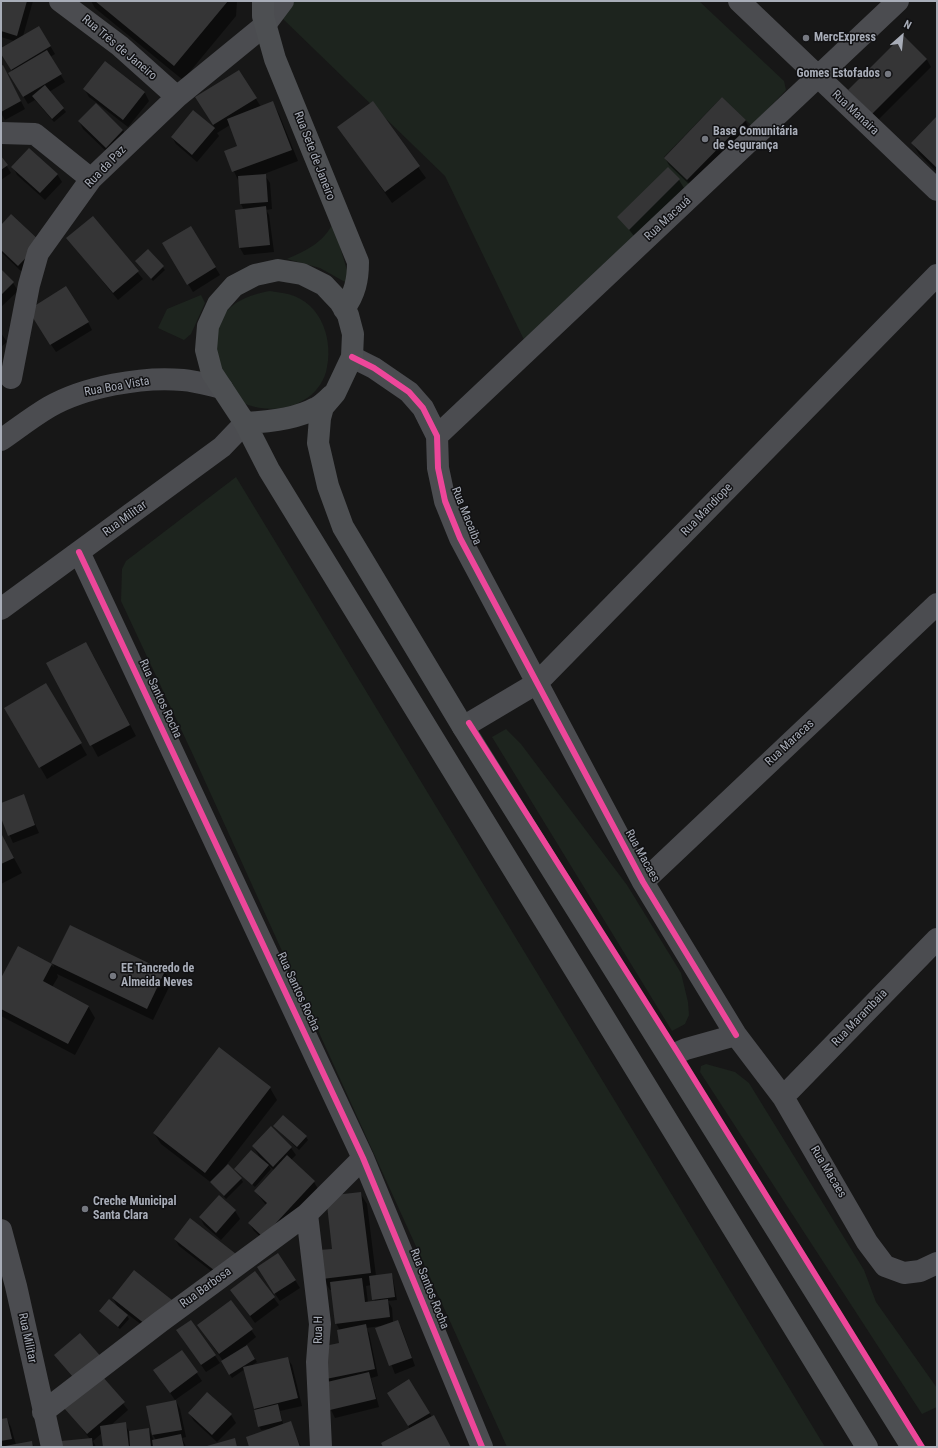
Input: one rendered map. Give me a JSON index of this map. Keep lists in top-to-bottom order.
{
  "streets": {
    "main road": ["Rua Sete de Janeiro"],
    "street": [
      "Rua Três de Janeiro",
      "Rua Manaira",
      "Rua da Paz",
      "Rua Macauá",
      "Rua Boa Vista",
      "Rua Mandiope",
      "Rua Macaiba",
      "Rua Militar",
      "Rua Santos Rocha",
      "Rua Maracas",
      "Rua Macaes",
      "Rua Marambaia",
      "Rua Barbosa",
      "Rua H"
    ]
  },
  "crossings": [
    ["Rua Três de Janeiro", "Rua da Paz"],
    ["Rua Manaira", "Rua Macauá"],
    ["Rua Sete de Janeiro", "Rua da Paz"],
    ["Rua Macauá", "Rua Macaiba"],
    ["Rua Mandiope", "Rua Macaiba"],
    ["Rua Mandiope", "Rua Macaes"],
    ["Rua Macaiba", "Rua Macaes"],
    ["Rua Militar", "Rua Santos Rocha"],
    ["Rua Militar", "Rua Barbosa"],
    ["Rua Santos Rocha", "Rua Barbosa"],
    ["Rua Maracas", "Rua Macaes"],
    ["Rua Macaes", "Rua Marambaia"],
    ["Rua Barbosa", "Rua H"]
  ],
  "places": [
    "MercExpress",
    "Gomes Estofados",
    "Base Comunitária de Segurança",
    "EE Tancredo de Almeida Neves",
    "Creche Municipal Santa Clara"
  ],
  "north": "top right"
}
